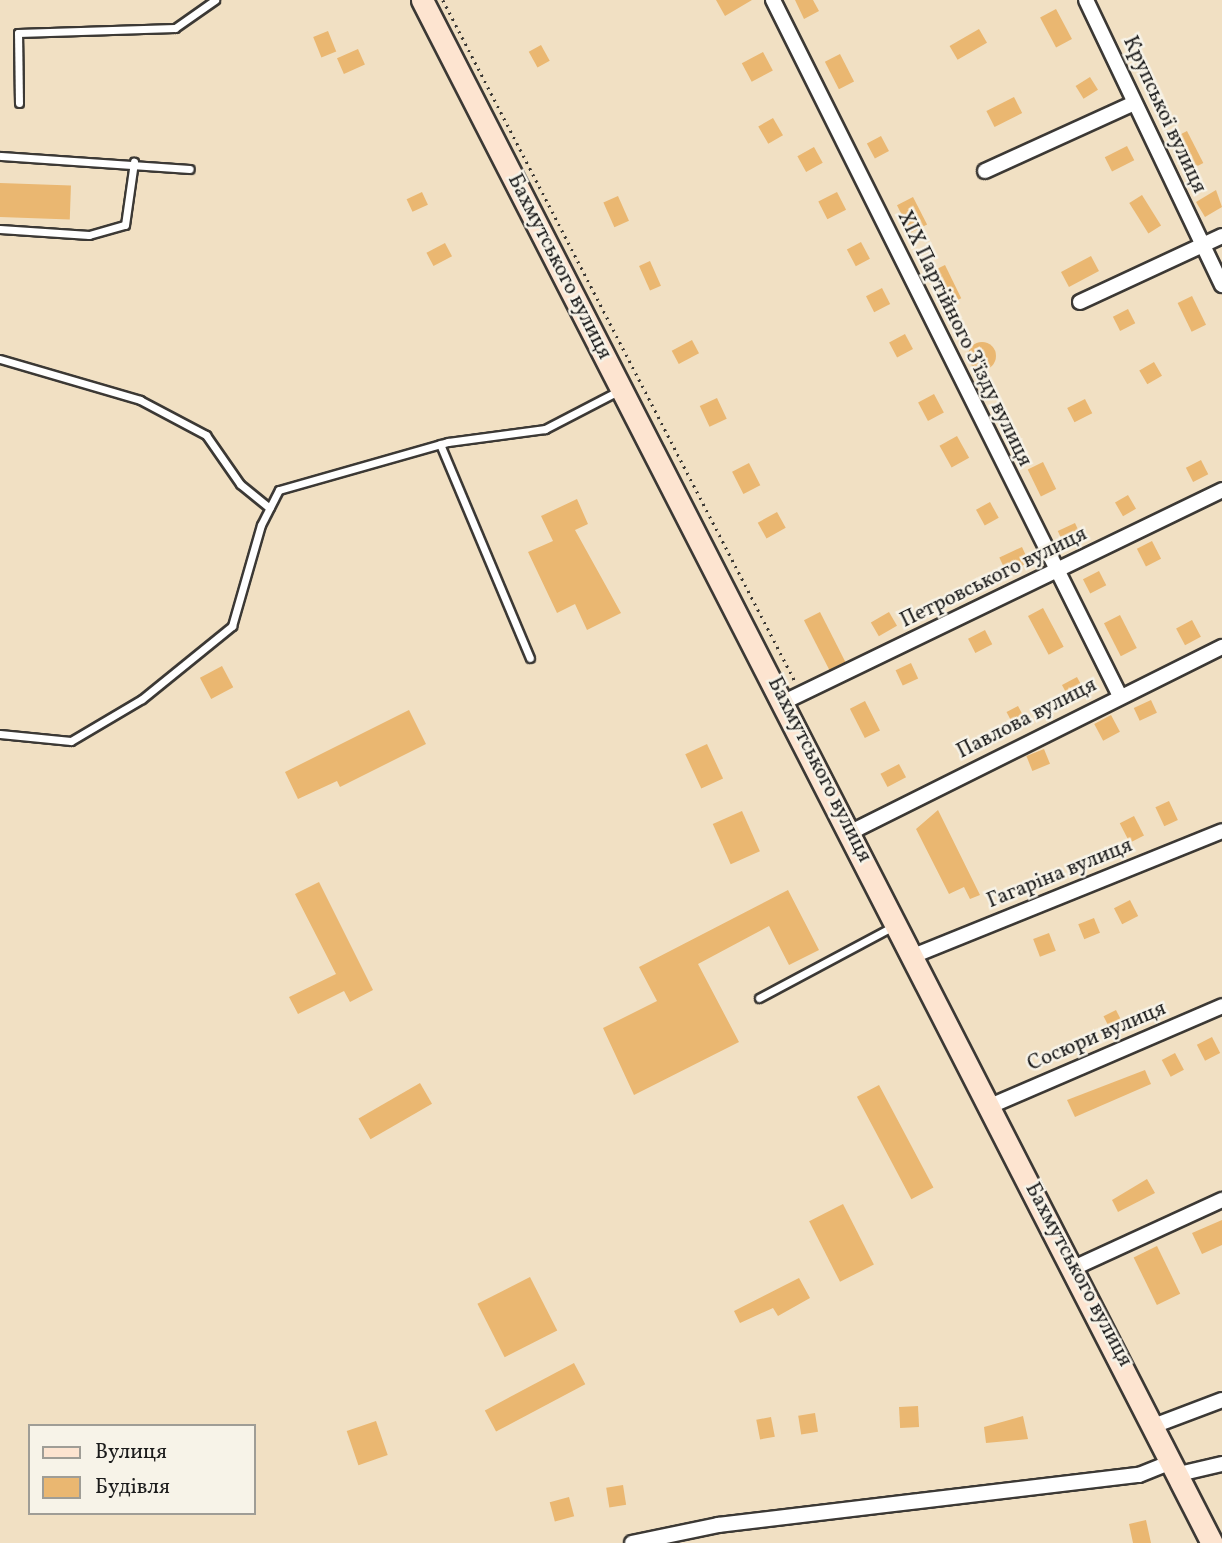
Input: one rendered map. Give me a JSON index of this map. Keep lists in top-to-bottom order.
{
  "streets": {
    "main road": ["Бахмутського вулиця"],
    "street": [
      "Крупської вулиця",
      "XIX Партійного З'їзду вулиця",
      "Петровського вулиця",
      "Павлова вулиця",
      "Гагаріна вулиця",
      "Сосюри вулиця"
    ]
  },
  "crossings": [
    ["Бахмутського вулиця", "Петровського вулиця"],
    ["Бахмутського вулиця", "Павлова вулиця"],
    ["Бахмутського вулиця", "Гагаріна вулиця"],
    ["Бахмутського вулиця", "Сосюри вулиця"],
    ["XIX Партійного З'їзду вулиця", "Петровського вулиця"],
    ["XIX Партійного З'їзду вулиця", "Павлова вулиця"]
  ],
  "legend": ["Вулиця", "Будівля"]
}
